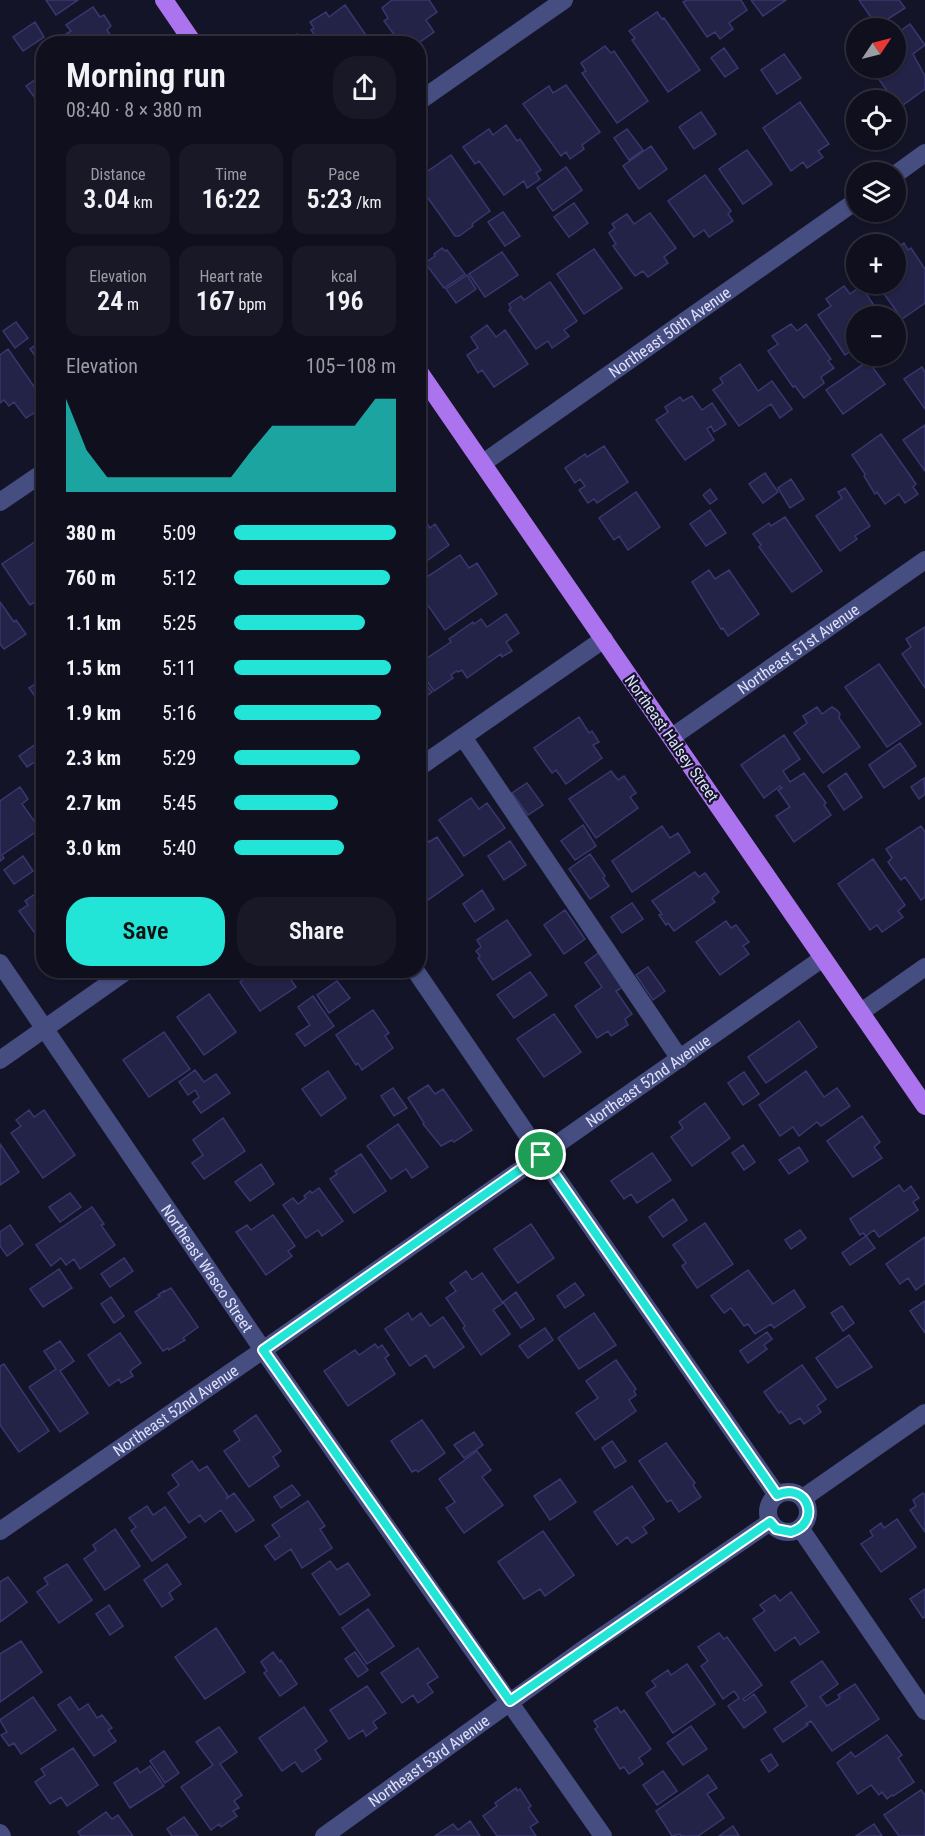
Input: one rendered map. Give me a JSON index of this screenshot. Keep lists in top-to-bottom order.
{
  "streets": {
    "main road": ["Northeast Halsey Street"],
    "street": [
      "Northeast 50th Avenue",
      "Northeast 51st Avenue",
      "Northeast 52nd Avenue",
      "Northeast Wasco Street",
      "Northeast 53rd Avenue"
    ]
  },
  "crossings": [
    ["Northeast 50th Avenue", "Northeast Halsey Street"],
    ["Northeast 51st Avenue", "Northeast Halsey Street"],
    ["Northeast Halsey Street", "Northeast 52nd Avenue"],
    ["Northeast 52nd Avenue", "Northeast Wasco Street"],
    ["Northeast Wasco Street", "Northeast 53rd Avenue"]
  ],
  "north": "top right",
  "page": {
    "map_buttons": ["+", "−"],
    "heading": ["Morning run", "08:40 · 8 × 380 m"],
    "stats": [
      ["Distance", "3.04 km"],
      ["Time", "16:22"],
      ["Pace", "5:23 /km"],
      ["Elevation", "24 m"],
      ["Heart rate", "167 bpm"],
      ["kcal", "196"]
    ],
    "chart": ["Elevation", "105–108 m"],
    "list": [
      {
        "name": "380 m",
        "note": "5:09"
      },
      {
        "name": "760 m",
        "note": "5:12"
      },
      {
        "name": "1.1 km",
        "note": "5:25"
      },
      {
        "name": "1.5 km",
        "note": "5:11"
      },
      {
        "name": "1.9 km",
        "note": "5:16"
      },
      {
        "name": "2.3 km",
        "note": "5:29"
      },
      {
        "name": "2.7 km",
        "note": "5:45"
      },
      {
        "name": "3.0 km",
        "note": "5:40"
      }
    ],
    "buttons": ["Save", "Share"]
  }
}
